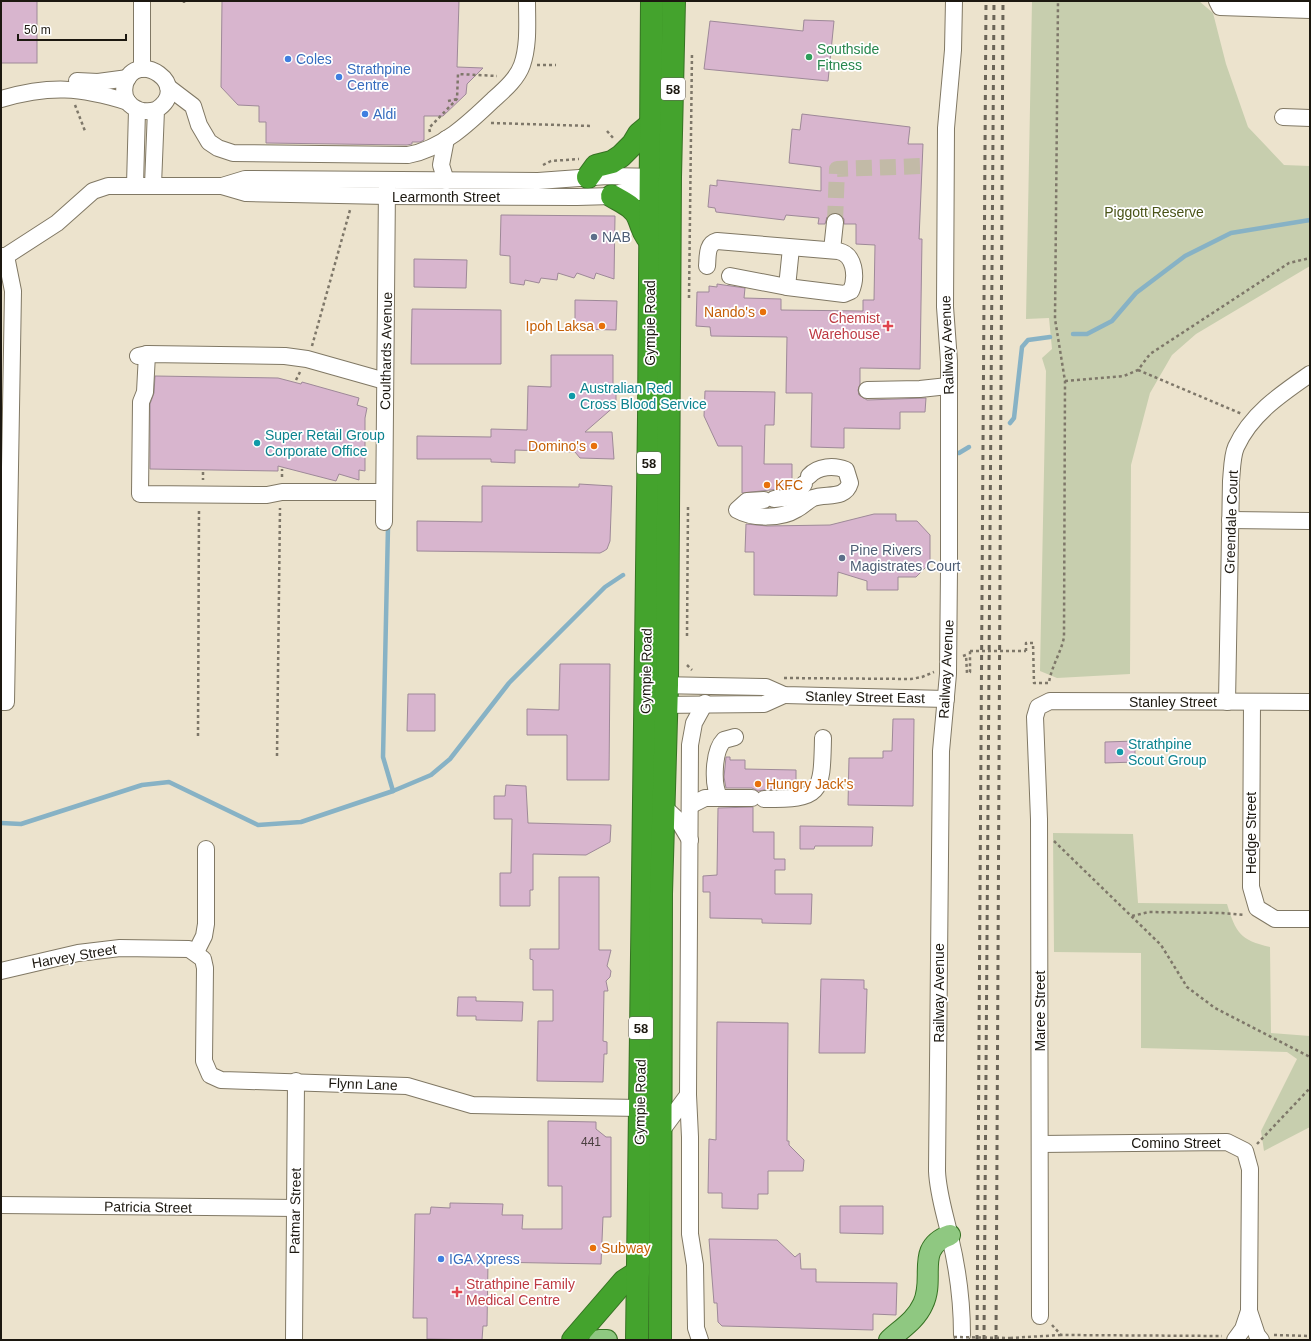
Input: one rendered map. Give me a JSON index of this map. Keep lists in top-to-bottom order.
{
  "streets": {
    "highway": ["58", "Gympie Road"],
    "street": [
      "Learmonth Street",
      "Railway Avenue",
      "Coulthards Avenue",
      "Greendale Court",
      "Stanley Street East",
      "Stanley Street",
      "Hedge Street",
      "Harvey Street",
      "Maree Street",
      "Flynn Lane",
      "Comino Street",
      "Patricia Street",
      "Patmar Street"
    ]
  },
  "crossings": [
    ["Learmonth Street", "Gympie Road"],
    ["Learmonth Street", "Coulthards Avenue"],
    ["Gympie Road", "Stanley Street East"],
    ["Gympie Road", "Flynn Lane"],
    ["Railway Avenue", "Stanley Street East"],
    ["Greendale Court", "Stanley Street"],
    ["Stanley Street", "Hedge Street"],
    ["Stanley Street", "Maree Street"],
    ["Harvey Street", "Flynn Lane"],
    ["Maree Street", "Comino Street"],
    ["Flynn Lane", "Patmar Street"],
    ["Patricia Street", "Patmar Street"]
  ],
  "parks": ["Piggott Reserve"],
  "places": {
    "other": [
      "Southside Fitness",
      "Coles",
      "Strathpine Centre",
      "Aldi",
      "NAB",
      "Nando's",
      "Ipoh Laksa",
      "Australian Red Cross Blood Service",
      "Super Retail Group Corporate Office",
      "Domino's",
      "KFC",
      "Pine Rivers Magistrates Court",
      "Strathpine Scout Group",
      "Hungry Jack's",
      "Subway",
      "IGA Xpress"
    ],
    "health": ["Chemist Warehouse", "Strathpine Family Medical Centre"]
  },
  "house_numbers": ["441"],
  "scale_bar": "50 m"
}
